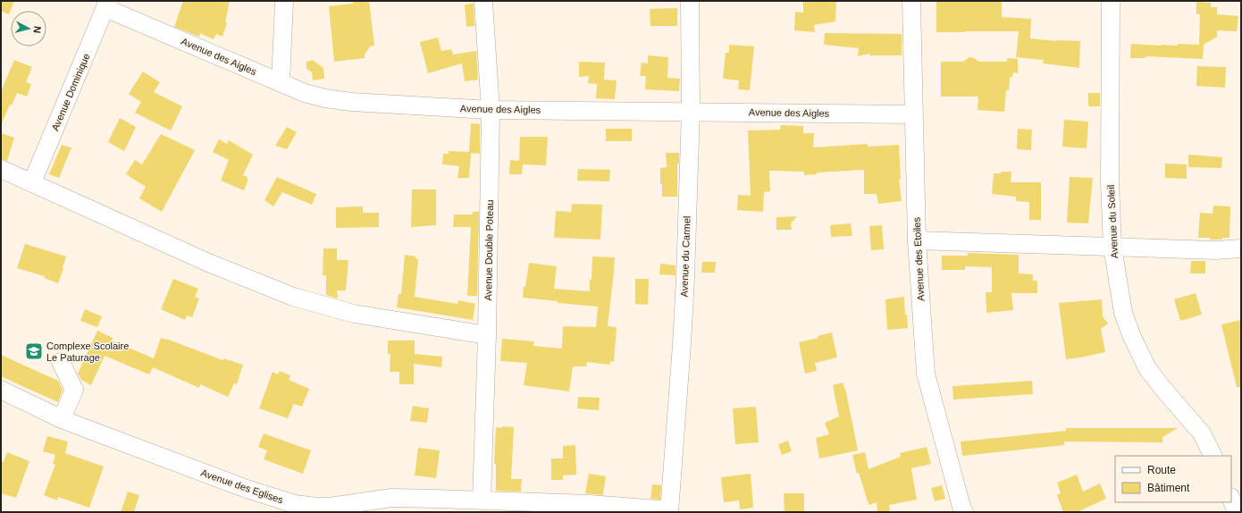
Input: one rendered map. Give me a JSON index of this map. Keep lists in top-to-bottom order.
{
  "streets": {
    "street": [
      "Avenue des Aigles",
      "Avenue Dominique",
      "Avenue du Soleil",
      "Avenue Double Poteau",
      "Avenue du Carmel",
      "Avenue des Etoiles",
      "Avenue des Eglises"
    ]
  },
  "crossings": [
    ["Avenue des Aigles", "Avenue Dominique"],
    ["Avenue des Aigles", "Avenue Double Poteau"],
    ["Avenue des Aigles", "Avenue du Carmel"],
    ["Avenue des Aigles", "Avenue des Etoiles"],
    ["Avenue Double Poteau", "Avenue des Eglises"],
    ["Avenue du Carmel", "Avenue des Eglises"]
  ],
  "places": {
    "school or university": ["Complexe Scolaire Le Paturage"]
  },
  "legend": ["Route", "Bâtiment"],
  "north": "right"
}
